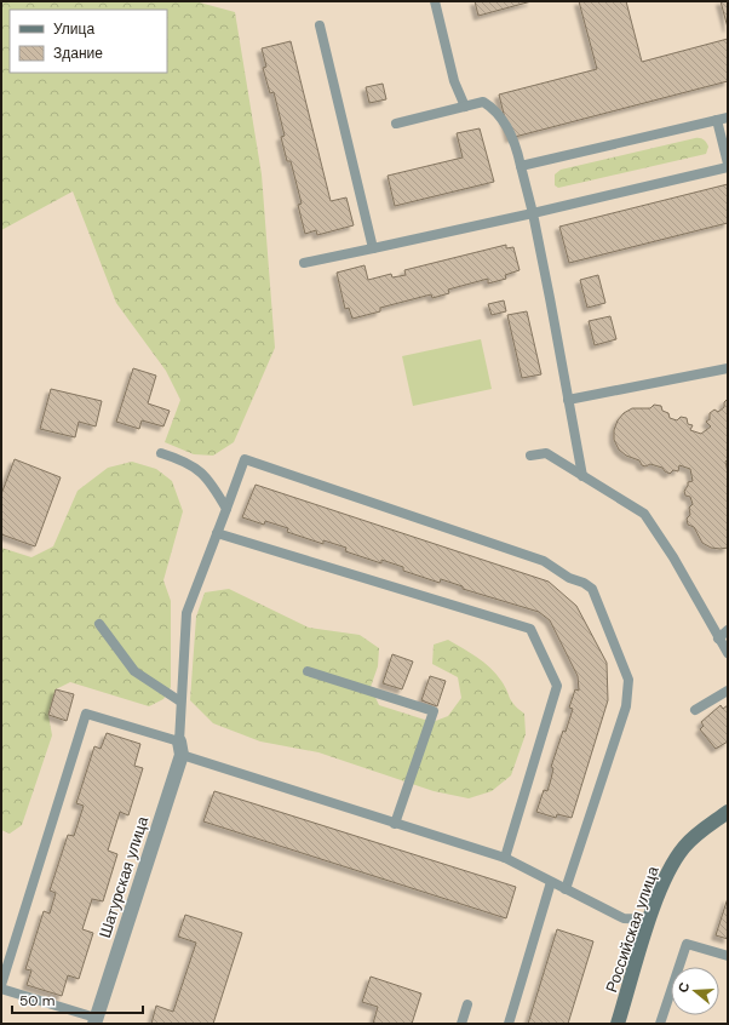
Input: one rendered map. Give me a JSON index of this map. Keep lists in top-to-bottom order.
{
  "streets": {
    "main road": ["Российская улица"],
    "street": ["Шатурская улица"]
  },
  "legend": ["Улица", "Здание"],
  "scale_bar": "50 m",
  "north": "left"
}
